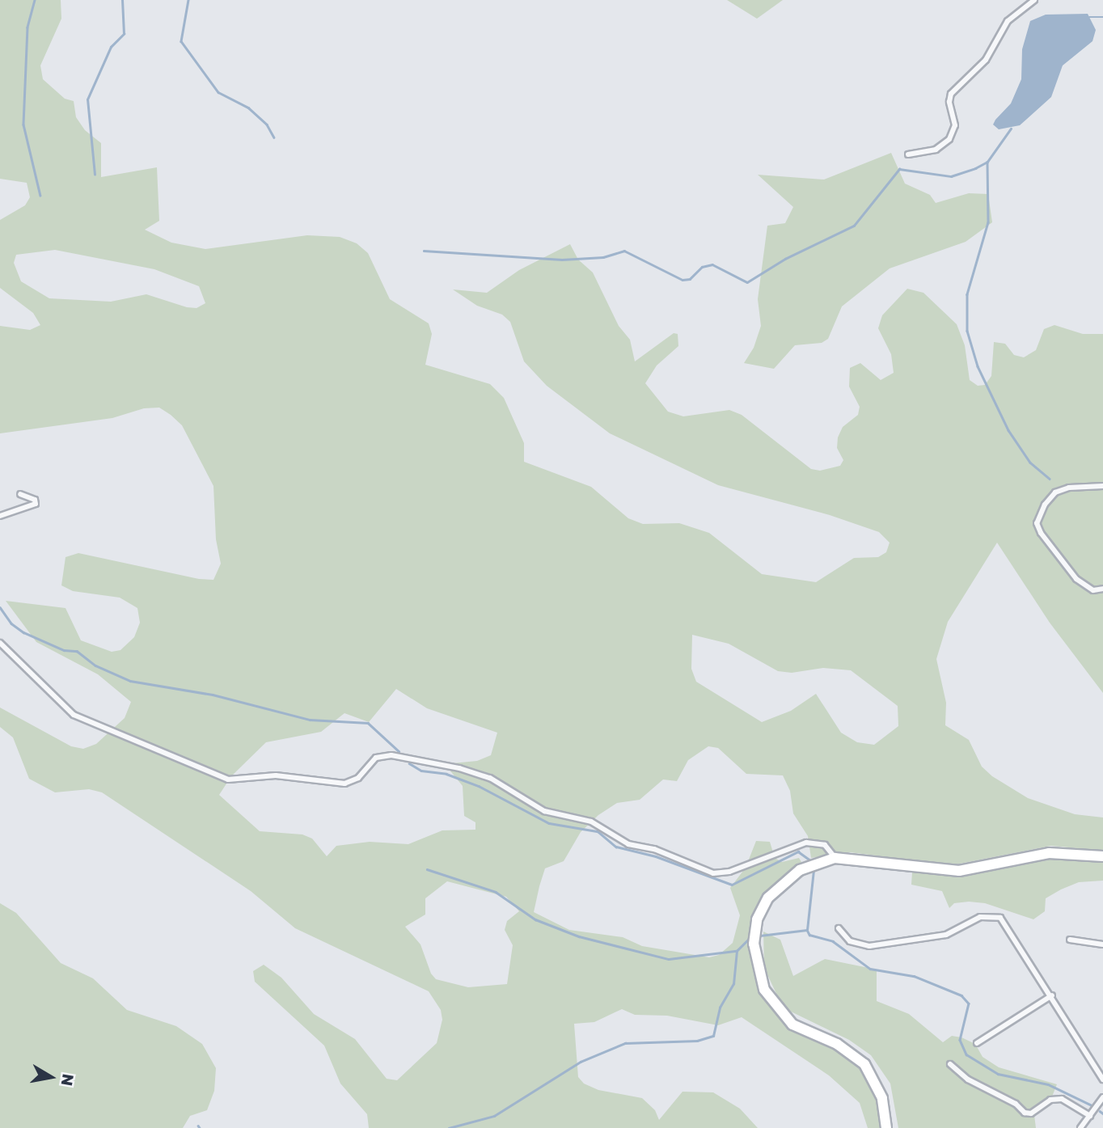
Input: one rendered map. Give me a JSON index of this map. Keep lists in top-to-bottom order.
{
  "north": "right"
}
